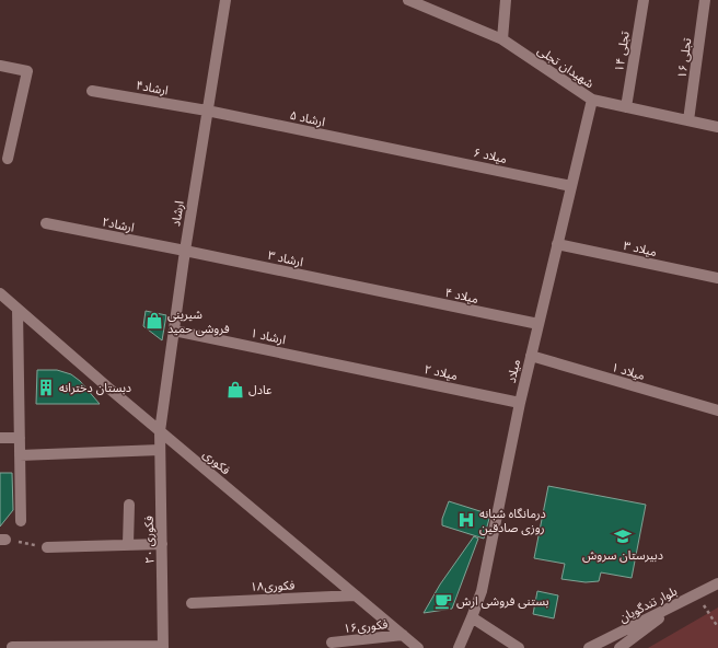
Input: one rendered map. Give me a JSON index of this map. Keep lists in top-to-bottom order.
{
  "streets": {
    "street": [
      "تجلی ۱۴",
      "۱۶ تجلی",
      "شهیدان تجلی",
      "۴ارشاد",
      "۵ ارشاد",
      "۶ میلاد",
      "ارشاد",
      "۲ارشاد",
      "۳ میلاد",
      "۳ ارشاد",
      "۴ میلاد",
      "۱ ارشاد",
      "میلاد",
      "۱ میلاد",
      "۲ میلاد",
      "فکوری",
      "فکوری ۲۰",
      "فکوری۱۸",
      "بلوار تندگویان",
      "فکوری۱۶"
    ]
  },
  "crossings": [
    ["تجلی ۱۴", "شهیدان تجلی"],
    ["۱۶ تجلی", "شهیدان تجلی"],
    ["شهیدان تجلی", "میلاد"],
    ["۴ارشاد", "۵ ارشاد"],
    ["۴ارشاد", "ارشاد"],
    ["۵ ارشاد", "۶ میلاد"],
    ["۵ ارشاد", "ارشاد"],
    ["۶ میلاد", "میلاد"],
    ["ارشاد", "۲ارشاد"],
    ["ارشاد", "۳ ارشاد"],
    ["ارشاد", "۱ ارشاد"],
    ["ارشاد", "فکوری"],
    ["ارشاد", "فکوری ۲۰"],
    ["۲ارشاد", "۳ ارشاد"],
    ["۳ میلاد", "میلاد"],
    ["۳ ارشاد", "۴ میلاد"],
    ["۴ میلاد", "میلاد"],
    ["۱ ارشاد", "۲ میلاد"],
    ["میلاد", "۱ میلاد"],
    ["میلاد", "۲ میلاد"],
    ["فکوری", "فکوری ۲۰"],
    ["فکوری", "فکوری۱۸"],
    ["فکوری", "فکوری۱۶"]
  ],
  "places": {
    "shop": ["شیرینی فروشی حمید", "عادل"],
    "building": ["دبستان دخترانه"],
    "hospital": ["درمانگاه شبانه روزی صادقین"],
    "school or university": ["دبیرستان سروش"],
    "cafe": ["بستنی فروشی ارش"]
  }
}
